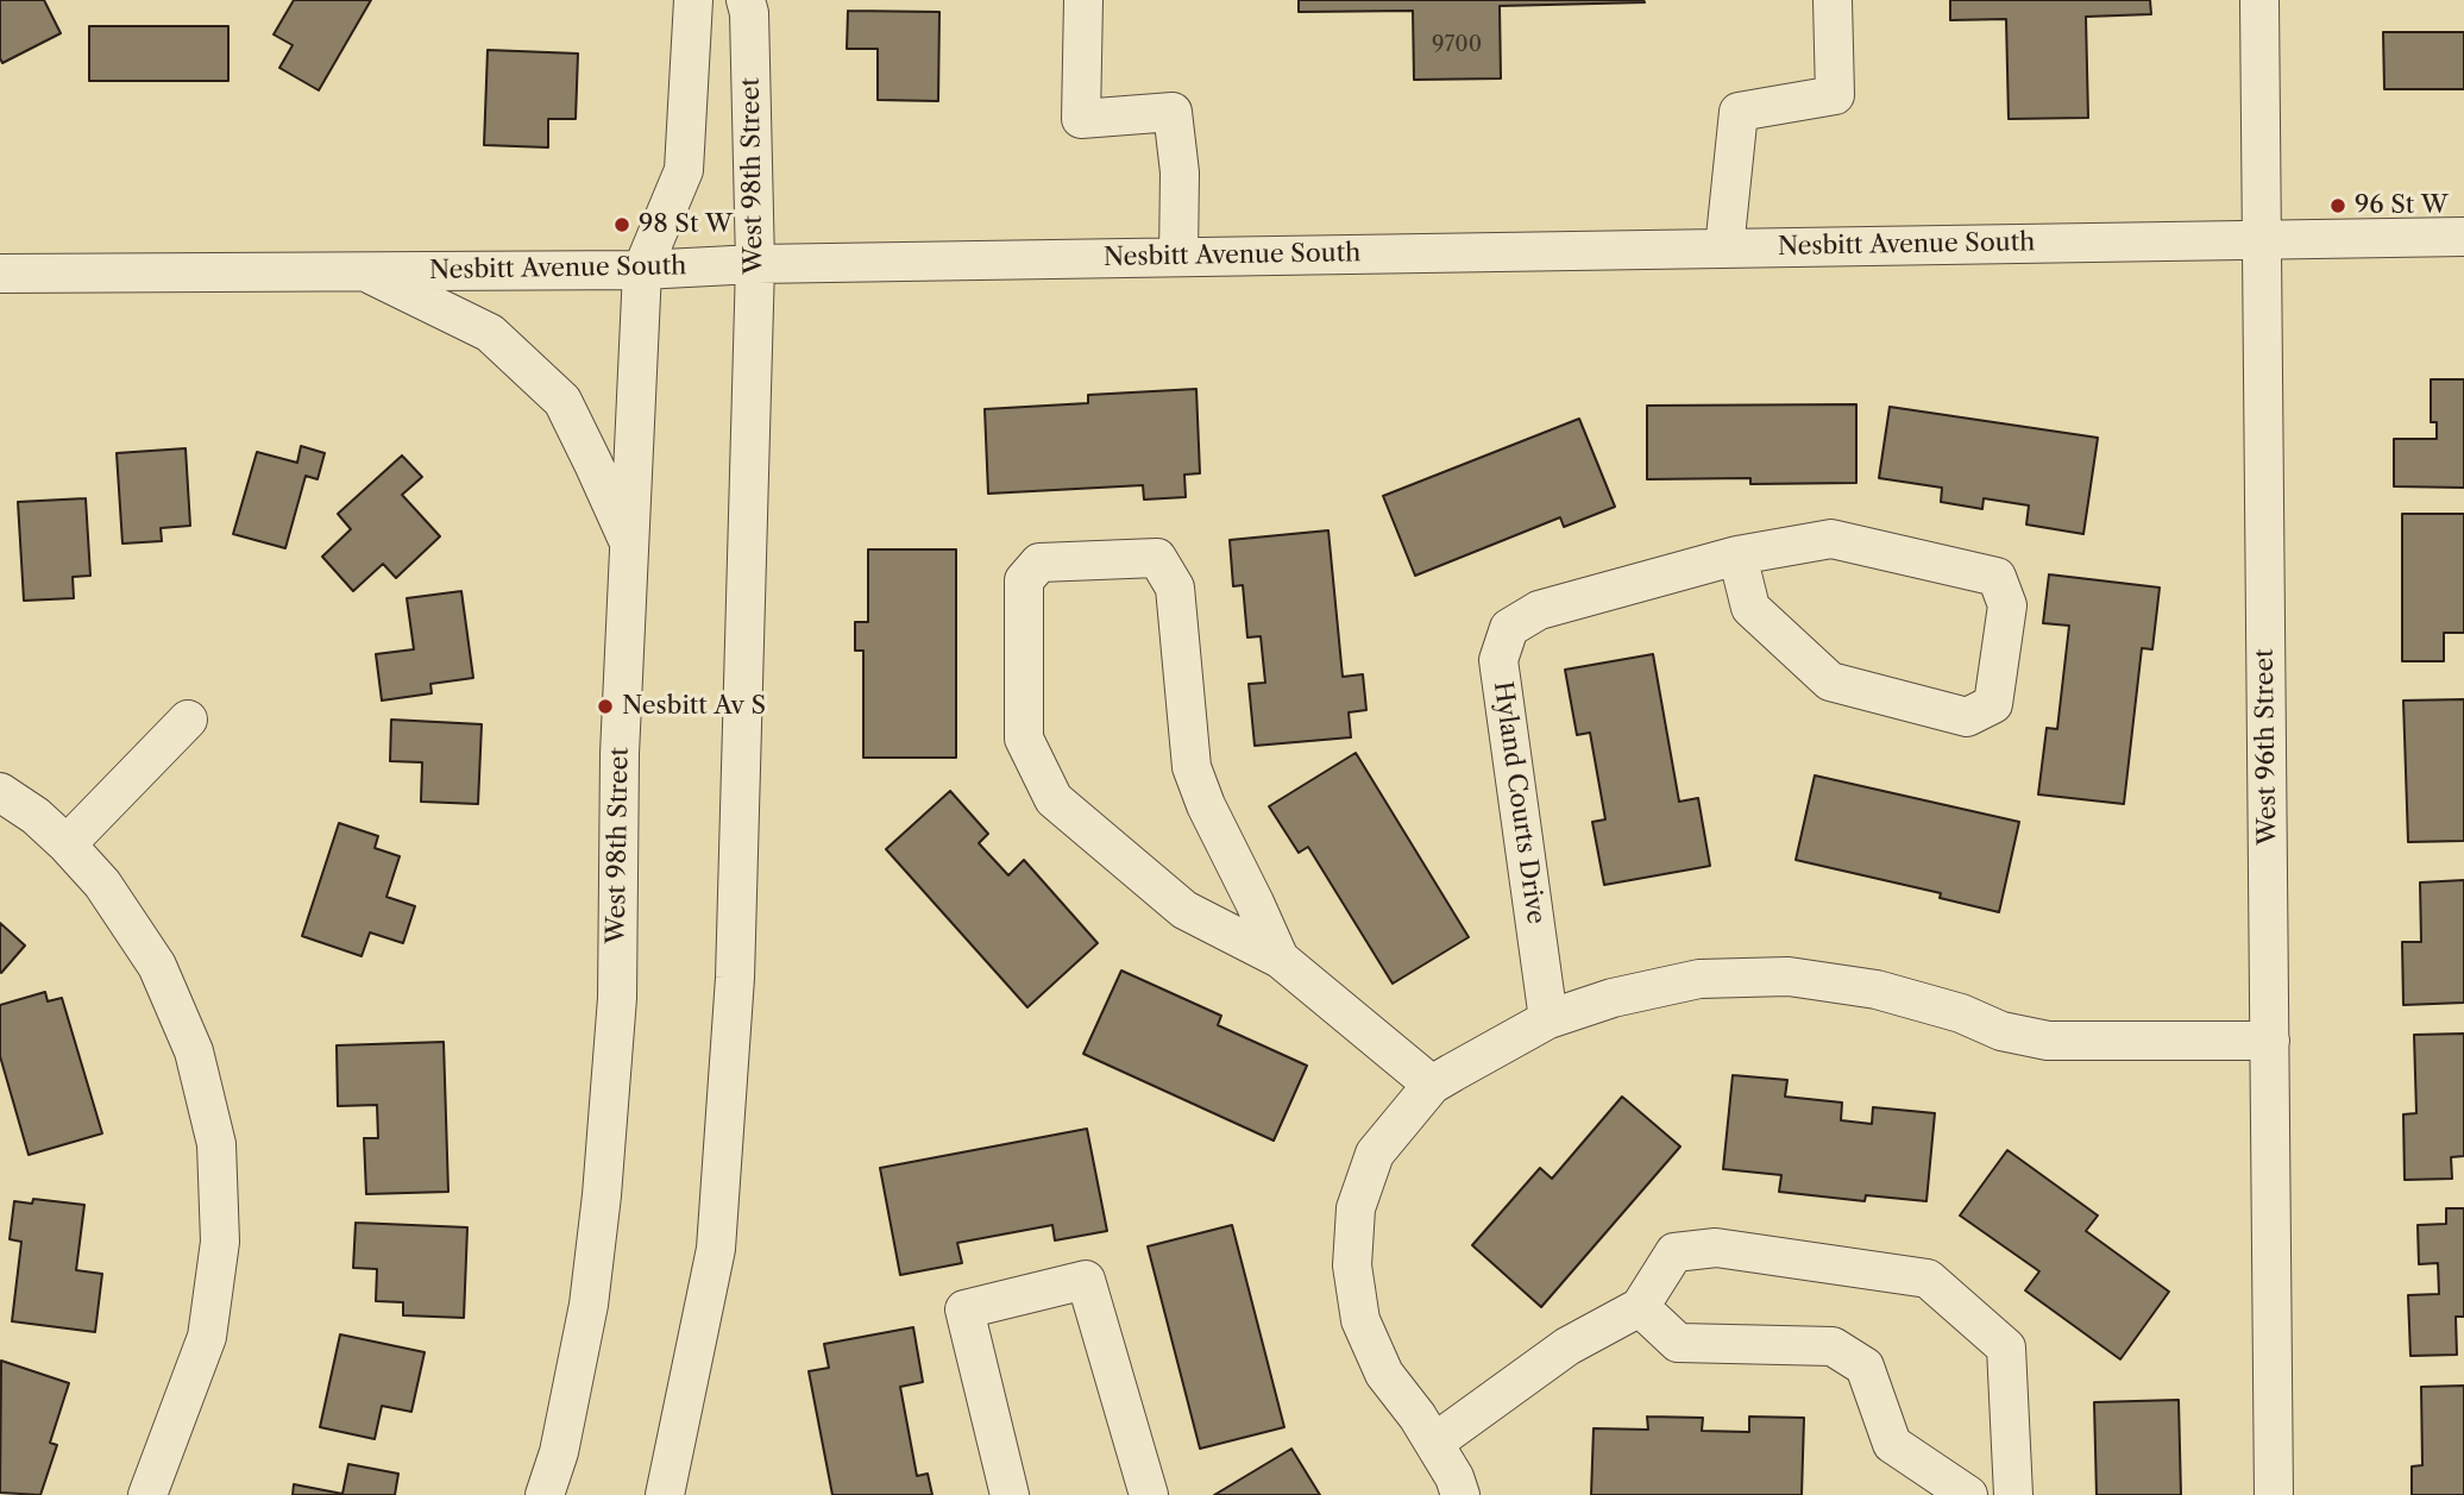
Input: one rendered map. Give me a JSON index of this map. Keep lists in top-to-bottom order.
{
  "streets": {
    "street": [
      "West 98th Street",
      "Nesbitt Avenue South",
      "West 96th Street",
      "Hyland Courts Drive"
    ]
  },
  "crossings": [
    ["West 98th Street", "Nesbitt Avenue South"],
    ["Nesbitt Avenue South", "West 96th Street"]
  ],
  "places": ["96 St W", "98 St W", "Nesbitt Av S"],
  "house_numbers": ["9700"]
}
